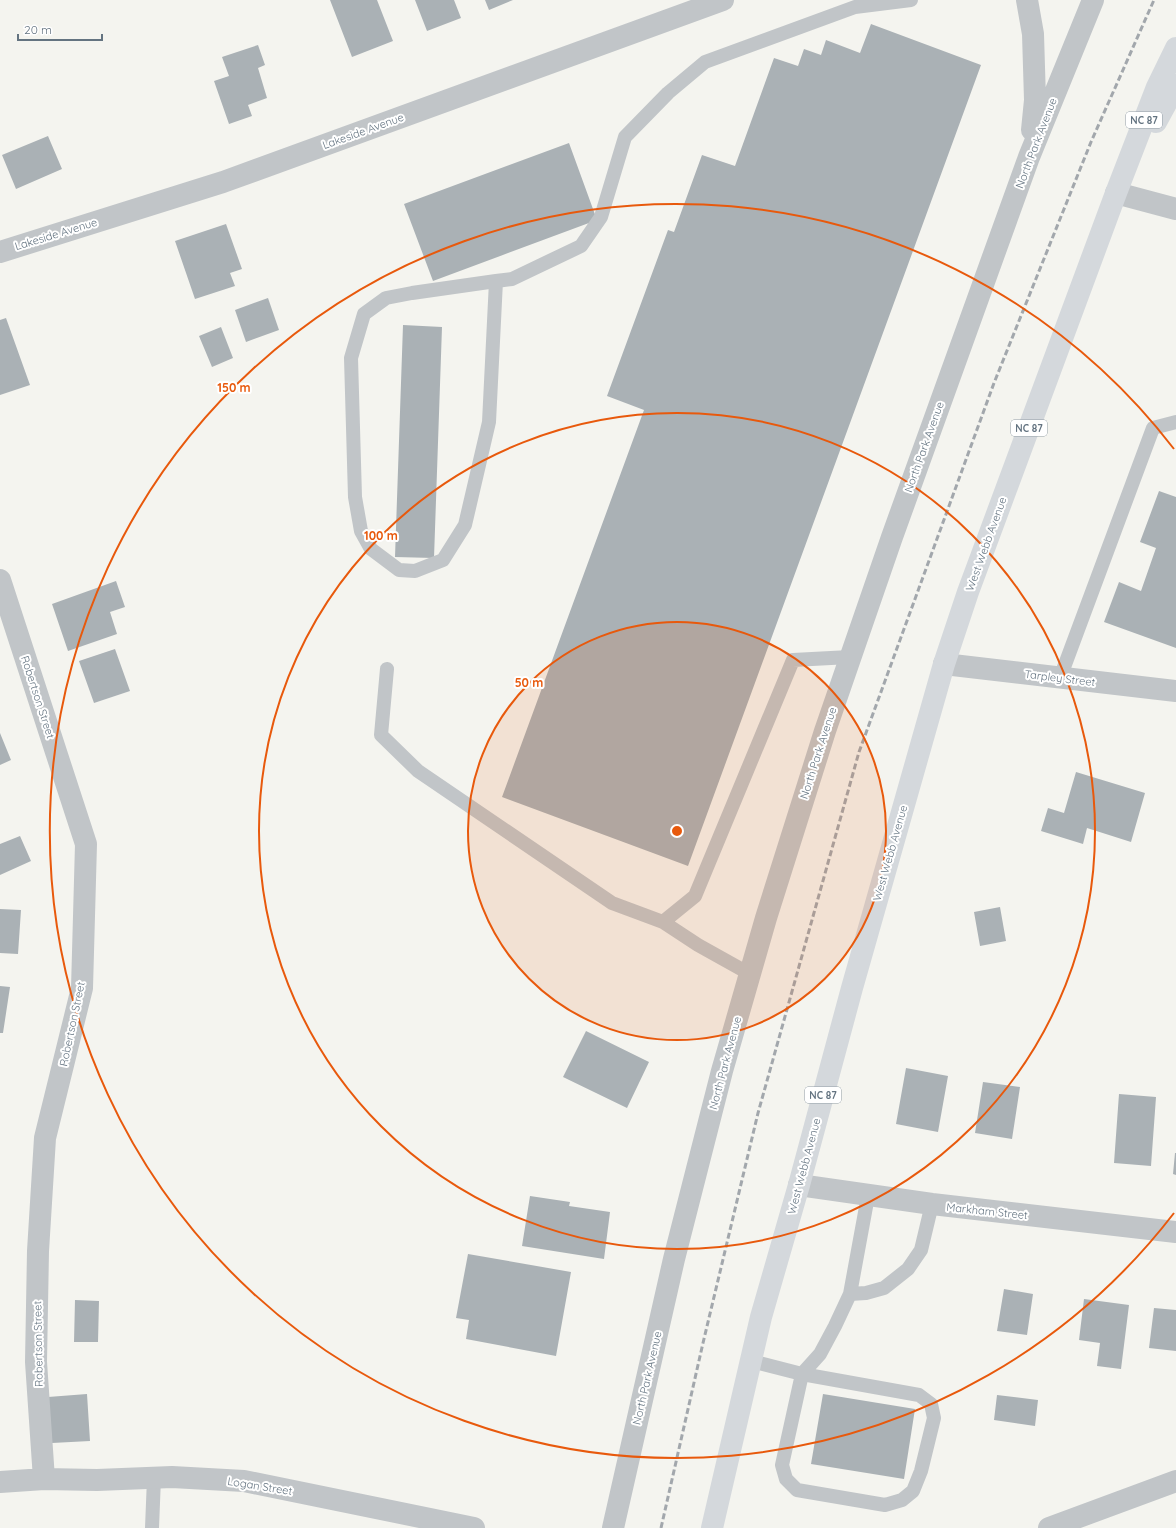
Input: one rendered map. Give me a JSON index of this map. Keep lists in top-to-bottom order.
{
  "streets": {
    "highway": ["NC 87", "West Webb Avenue"],
    "street": [
      "Lakeside Avenue",
      "North Park Avenue",
      "Tarpley Street",
      "Robertson Street",
      "Markham Street",
      "Logan Street"
    ]
  },
  "crossings": [
    ["West Webb Avenue", "Tarpley Street"],
    ["West Webb Avenue", "Markham Street"],
    ["Robertson Street", "Logan Street"]
  ],
  "scale_bar": "20 m",
  "rings": ["150 m", "100 m", "50 m"]
}
